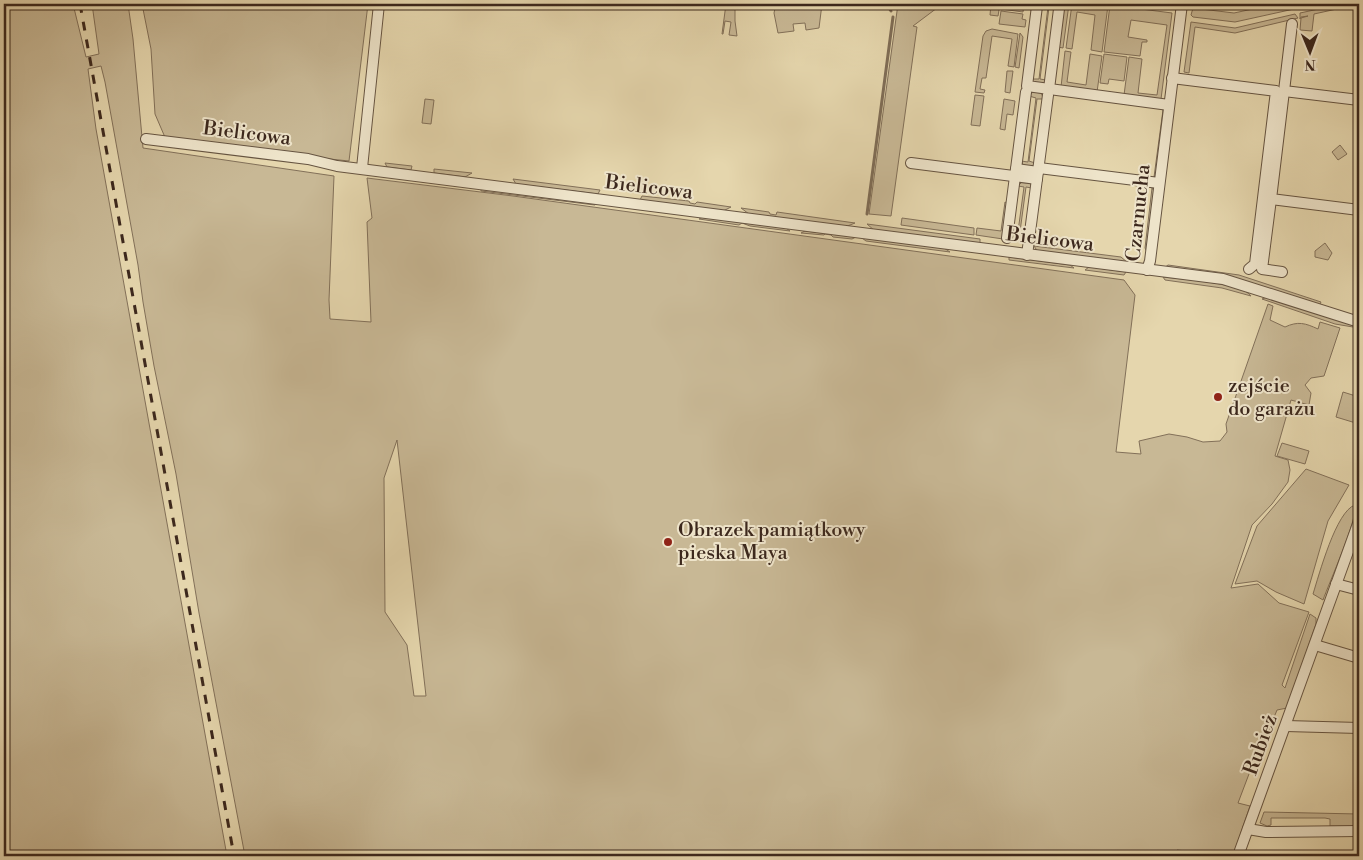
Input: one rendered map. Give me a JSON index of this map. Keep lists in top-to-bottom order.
{
  "streets": {
    "street": ["Bielicowa", "Czarnucha", "Rubież"]
  },
  "crossings": [
    ["Bielicowa", "Czarnucha"]
  ],
  "places": ["zejście do garażu", "Obrazek pamiątkowy pieska Maya"],
  "north": "bottom"
}
